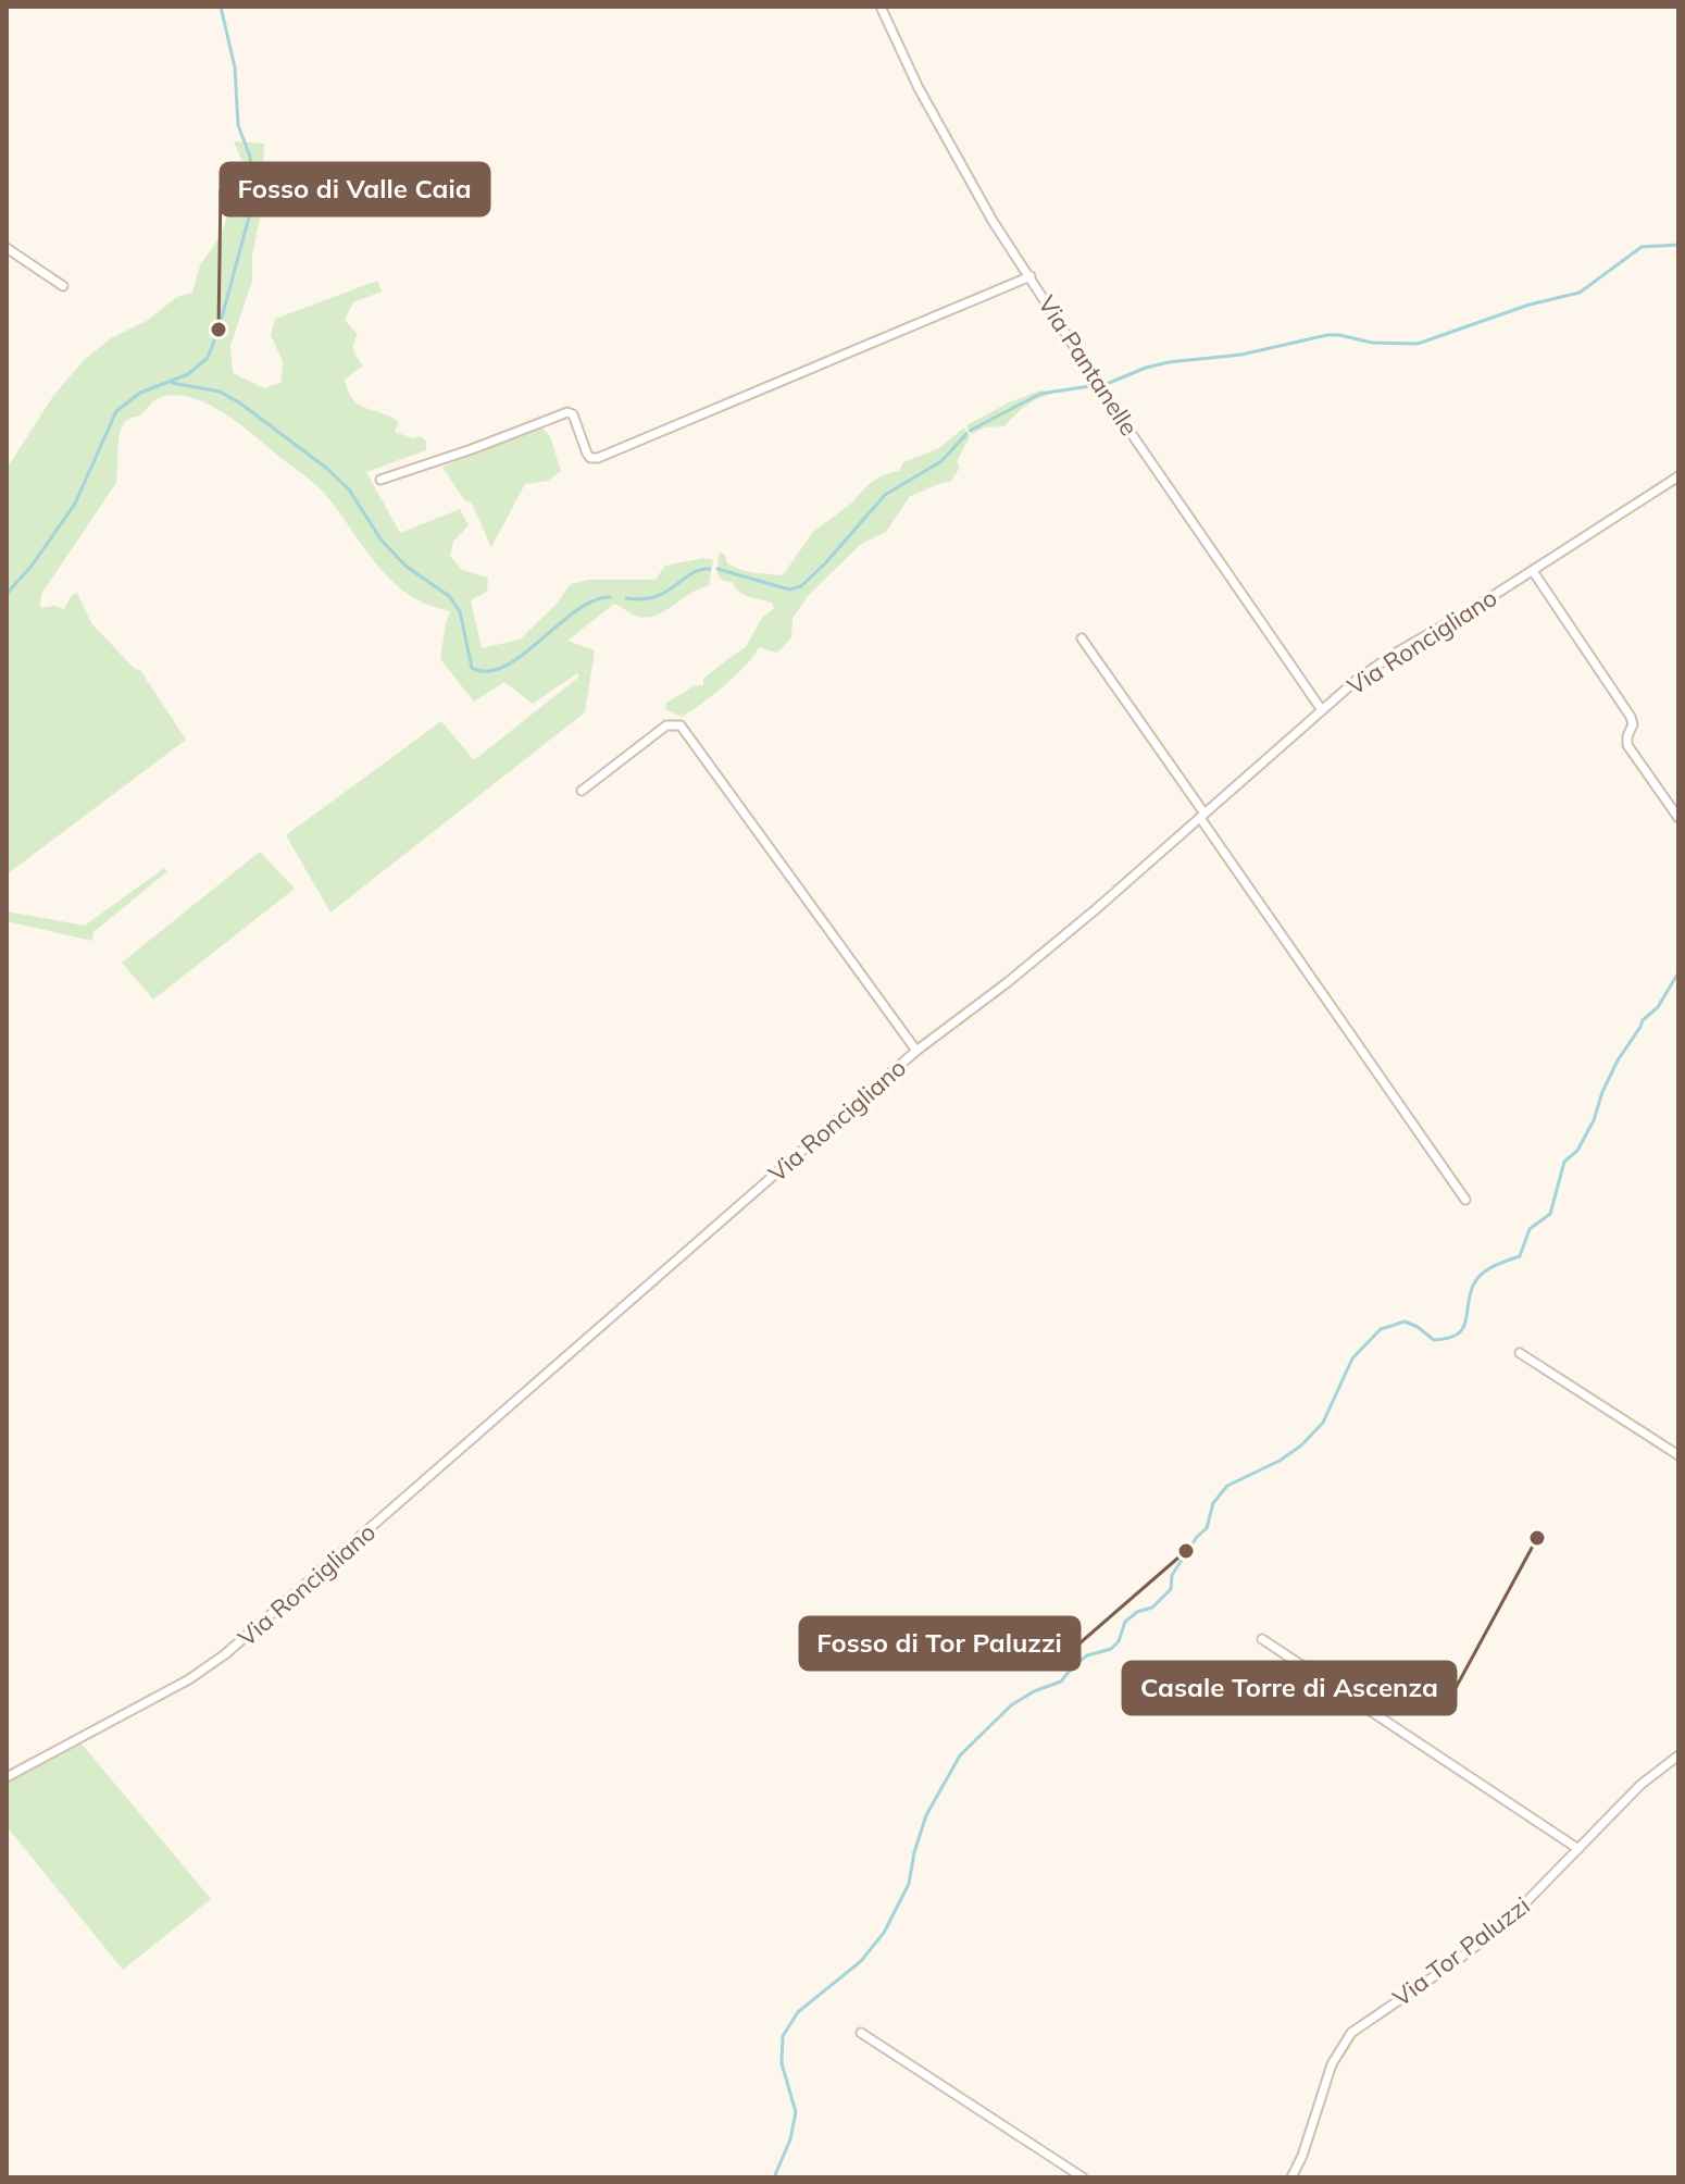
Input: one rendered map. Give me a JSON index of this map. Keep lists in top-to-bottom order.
{
  "streets": {
    "street": ["Via Pantanelle", "Via Roncigliano", "Via Tor Paluzzi"]
  },
  "crossings": [
    ["Via Pantanelle", "Via Roncigliano"]
  ],
  "places": ["Fosso di Valle Caia", "Casale Torre di Ascenza", "Fosso di Tor Paluzzi"]
}
